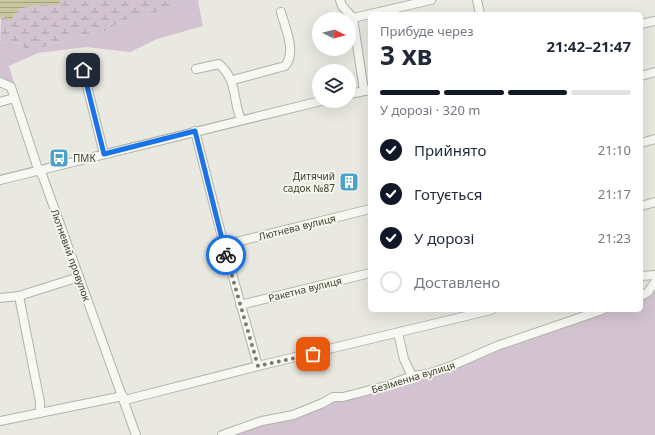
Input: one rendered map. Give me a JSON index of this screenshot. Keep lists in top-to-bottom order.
{
  "streets": {
    "street": [
      "Лютнева вулиця",
      "Лютневий провулок",
      "Ракетна вулиця",
      "Безіменна вулиця"
    ]
  },
  "places": {
    "bus stop": ["ПМК"],
    "building": ["Дитячий садок №87"]
  },
  "north": "right",
  "page": {
    "heading": ["3 хв", "Прибуде через", "21:42–21:47"],
    "bar": "У дорозі · 320 m",
    "list": [
      ["Прийнято", "21:10"],
      ["Готується", "21:17"],
      ["У дорозі", "21:23"],
      "Доставлено"
    ]
  }
}
